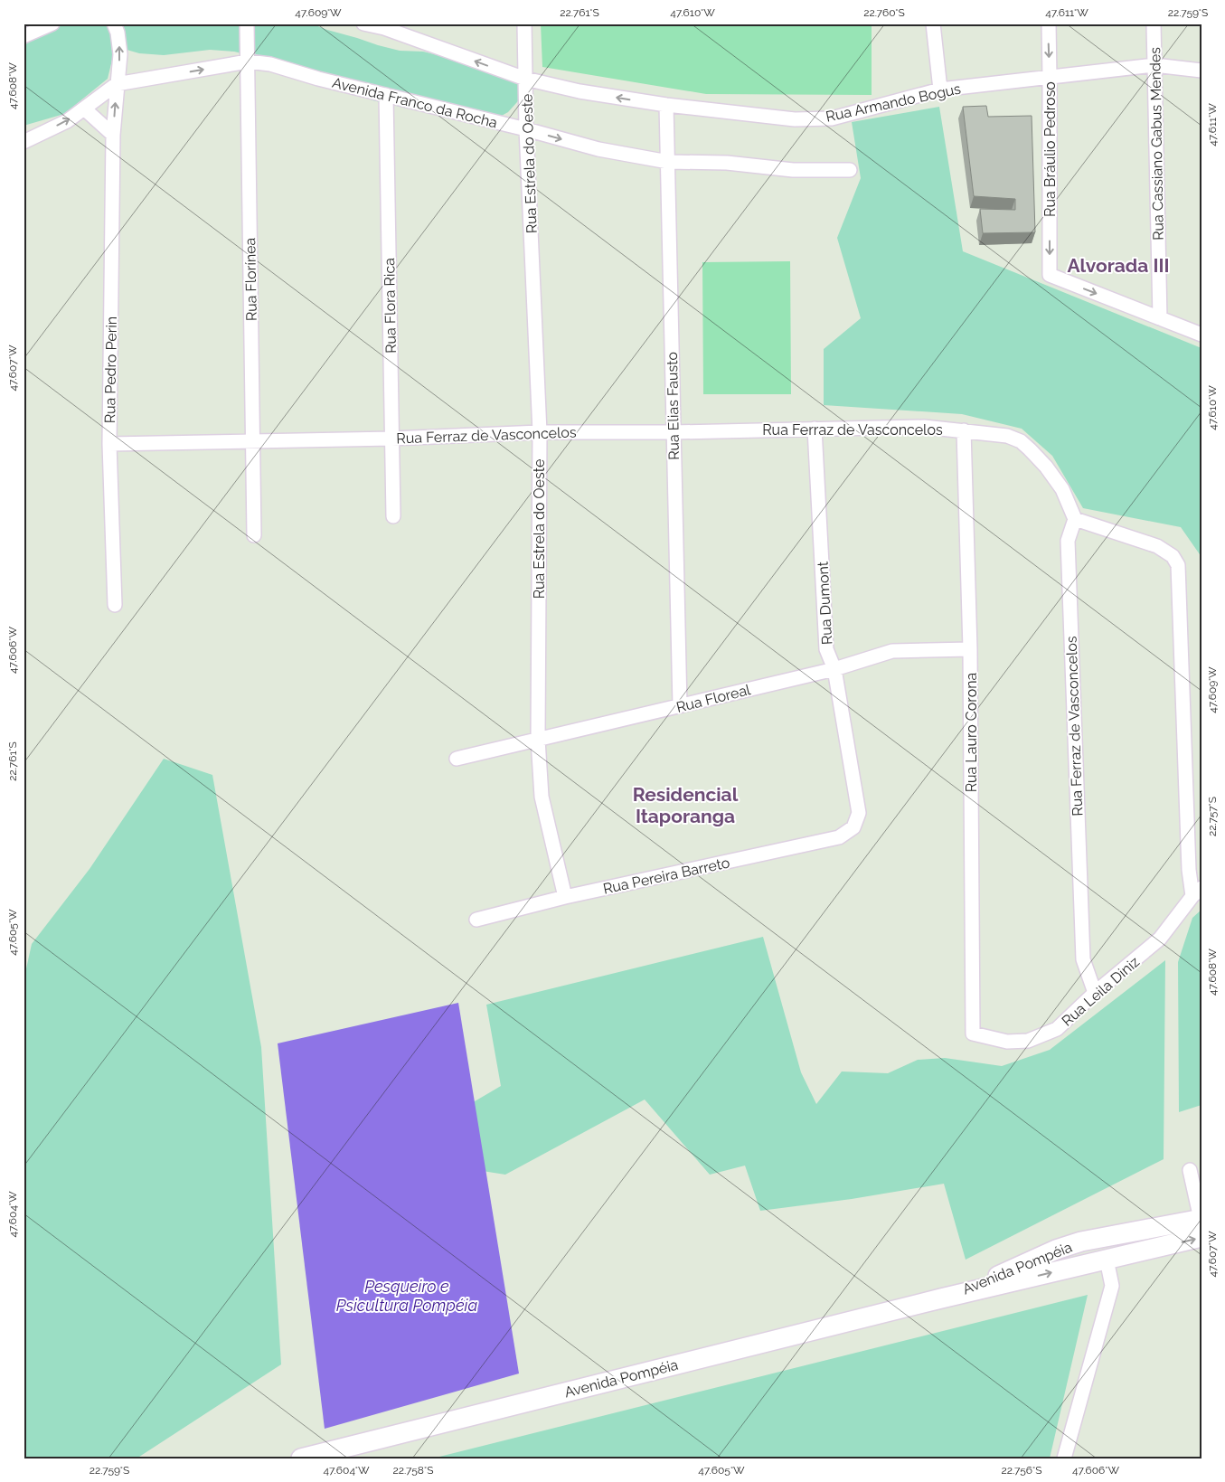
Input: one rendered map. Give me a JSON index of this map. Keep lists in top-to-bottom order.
{
  "streets": {
    "main road": ["Avenida Pompéia"],
    "street": [
      "Avenida Franco da Rocha",
      "Rua Armando Bogus",
      "Rua Cassiano Gabus Mendes",
      "Rua Bráulio Pedroso",
      "Rua Estrela do Oeste",
      "Rua Florínea",
      "Rua Flora Rica",
      "Rua Pedro Perin",
      "Rua Elias Fausto",
      "Rua Ferraz de Vasconcelos",
      "Rua Dumont",
      "Rua Floreal",
      "Rua Lauro Corona",
      "Rua Pereira Barreto",
      "Rua Leila Diniz"
    ]
  },
  "crossings": [
    ["Avenida Franco da Rocha", "Rua Estrela do Oeste"],
    ["Avenida Franco da Rocha", "Rua Florínea"],
    ["Avenida Franco da Rocha", "Rua Flora Rica"],
    ["Avenida Franco da Rocha", "Rua Pedro Perin"],
    ["Avenida Franco da Rocha", "Rua Elias Fausto"],
    ["Rua Armando Bogus", "Rua Cassiano Gabus Mendes"],
    ["Rua Armando Bogus", "Rua Bráulio Pedroso"],
    ["Rua Armando Bogus", "Rua Elias Fausto"],
    ["Rua Cassiano Gabus Mendes", "Rua Bráulio Pedroso"],
    ["Rua Estrela do Oeste", "Rua Ferraz de Vasconcelos"],
    ["Rua Estrela do Oeste", "Rua Floreal"],
    ["Rua Estrela do Oeste", "Rua Pereira Barreto"],
    ["Rua Florínea", "Rua Ferraz de Vasconcelos"],
    ["Rua Flora Rica", "Rua Ferraz de Vasconcelos"],
    ["Rua Pedro Perin", "Rua Ferraz de Vasconcelos"],
    ["Rua Elias Fausto", "Rua Ferraz de Vasconcelos"],
    ["Rua Elias Fausto", "Rua Floreal"],
    ["Rua Ferraz de Vasconcelos", "Rua Dumont"],
    ["Rua Ferraz de Vasconcelos", "Rua Lauro Corona"],
    ["Rua Ferraz de Vasconcelos", "Rua Leila Diniz"],
    ["Rua Dumont", "Rua Floreal"],
    ["Rua Dumont", "Rua Pereira Barreto"],
    ["Rua Floreal", "Rua Lauro Corona"],
    ["Rua Lauro Corona", "Rua Leila Diniz"]
  ],
  "one_way": ["Rua Bráulio Pedroso"],
  "districts": ["Alvorada III", "Residencial Itaporanga"],
  "water": ["Pesqueiro e Psicultura Pompéia"],
  "coordinates": [
    "47.609°W",
    "22.761°S",
    "47.610°W",
    "22.760°S",
    "47.611°W",
    "22.759°S",
    "47.608°W",
    "47.607°W",
    "47.606°W",
    "22.757°S",
    "47.605°W",
    "47.604°W",
    "22.758°S",
    "22.756°S"
  ]
}
